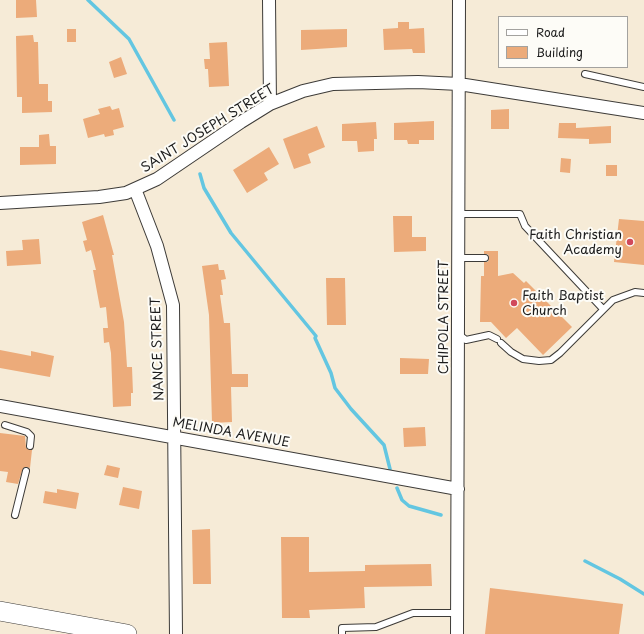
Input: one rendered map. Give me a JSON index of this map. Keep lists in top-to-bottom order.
{
  "streets": {
    "street": [
      "SAINT JOSEPH STREET",
      "CHIPOLA STREET",
      "NANCE STREET",
      "MELINDA AVENUE"
    ]
  },
  "crossings": [
    ["SAINT JOSEPH STREET", "CHIPOLA STREET"],
    ["SAINT JOSEPH STREET", "NANCE STREET"],
    ["CHIPOLA STREET", "MELINDA AVENUE"],
    ["NANCE STREET", "MELINDA AVENUE"]
  ],
  "places": ["Faith Christian Academy", "Faith Baptist Church"],
  "legend": ["Road", "Building"]
}
